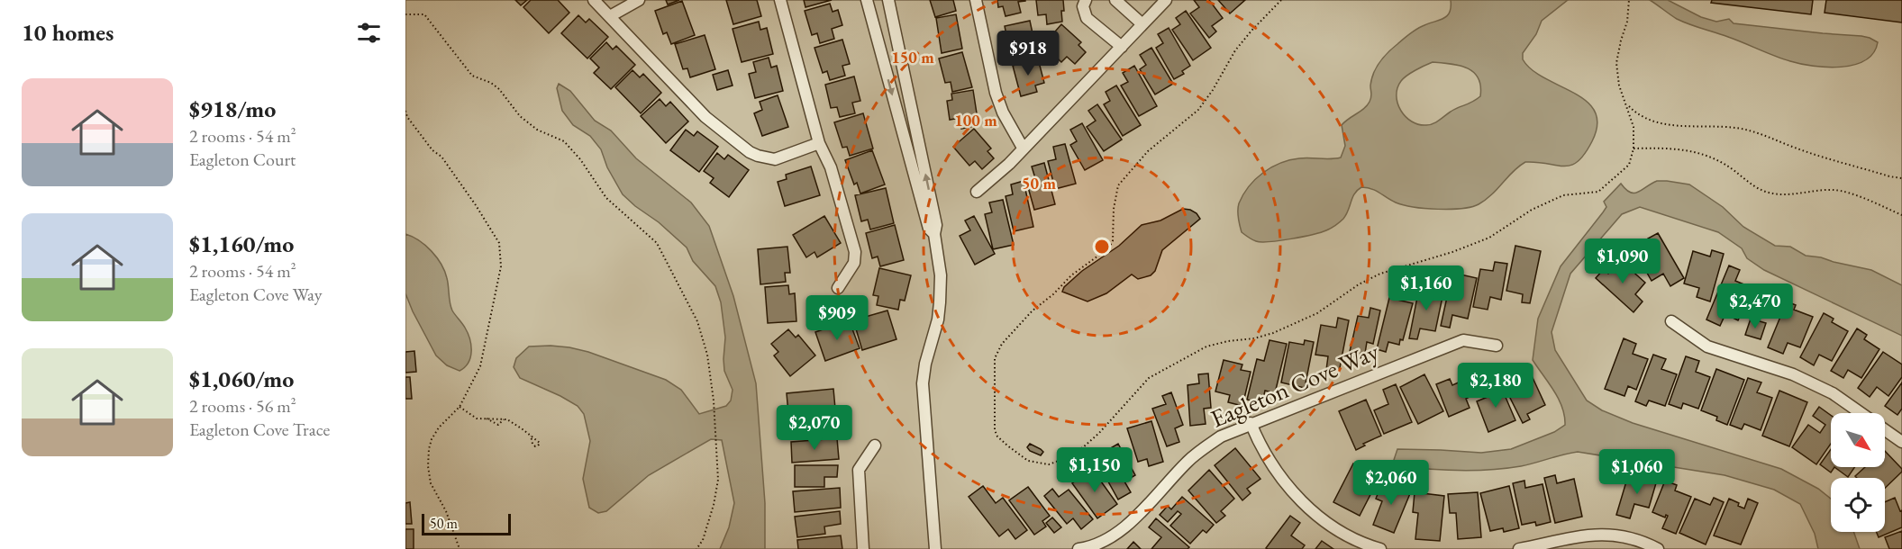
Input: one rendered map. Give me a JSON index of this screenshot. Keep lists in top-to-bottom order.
{
  "streets": {
    "street": ["Eagleton Cove Way"]
  },
  "scale_bar": "50 m",
  "north": "bottom right",
  "page": {
    "heading": "10 homes",
    "price": [
      "$918",
      "$1,090",
      "$1,160",
      "$2,470",
      "$909",
      "$2,180",
      "$2,070",
      "$1,150",
      "$1,060",
      "$2,060"
    ],
    "list": [
      {
        "name": "$918/mo",
        "note": "2 rooms · 54 m² · Eagleton Court"
      },
      {
        "name": "$1,160/mo",
        "note": "2 rooms · 54 m² · Eagleton Cove Way"
      },
      {
        "name": "$1,060/mo",
        "note": "2 rooms · 56 m² · Eagleton Cove Trace"
      }
    ],
    "scale": "50 m"
  },
  "rings": ["150 m", "100 m", "50 m"]
}
